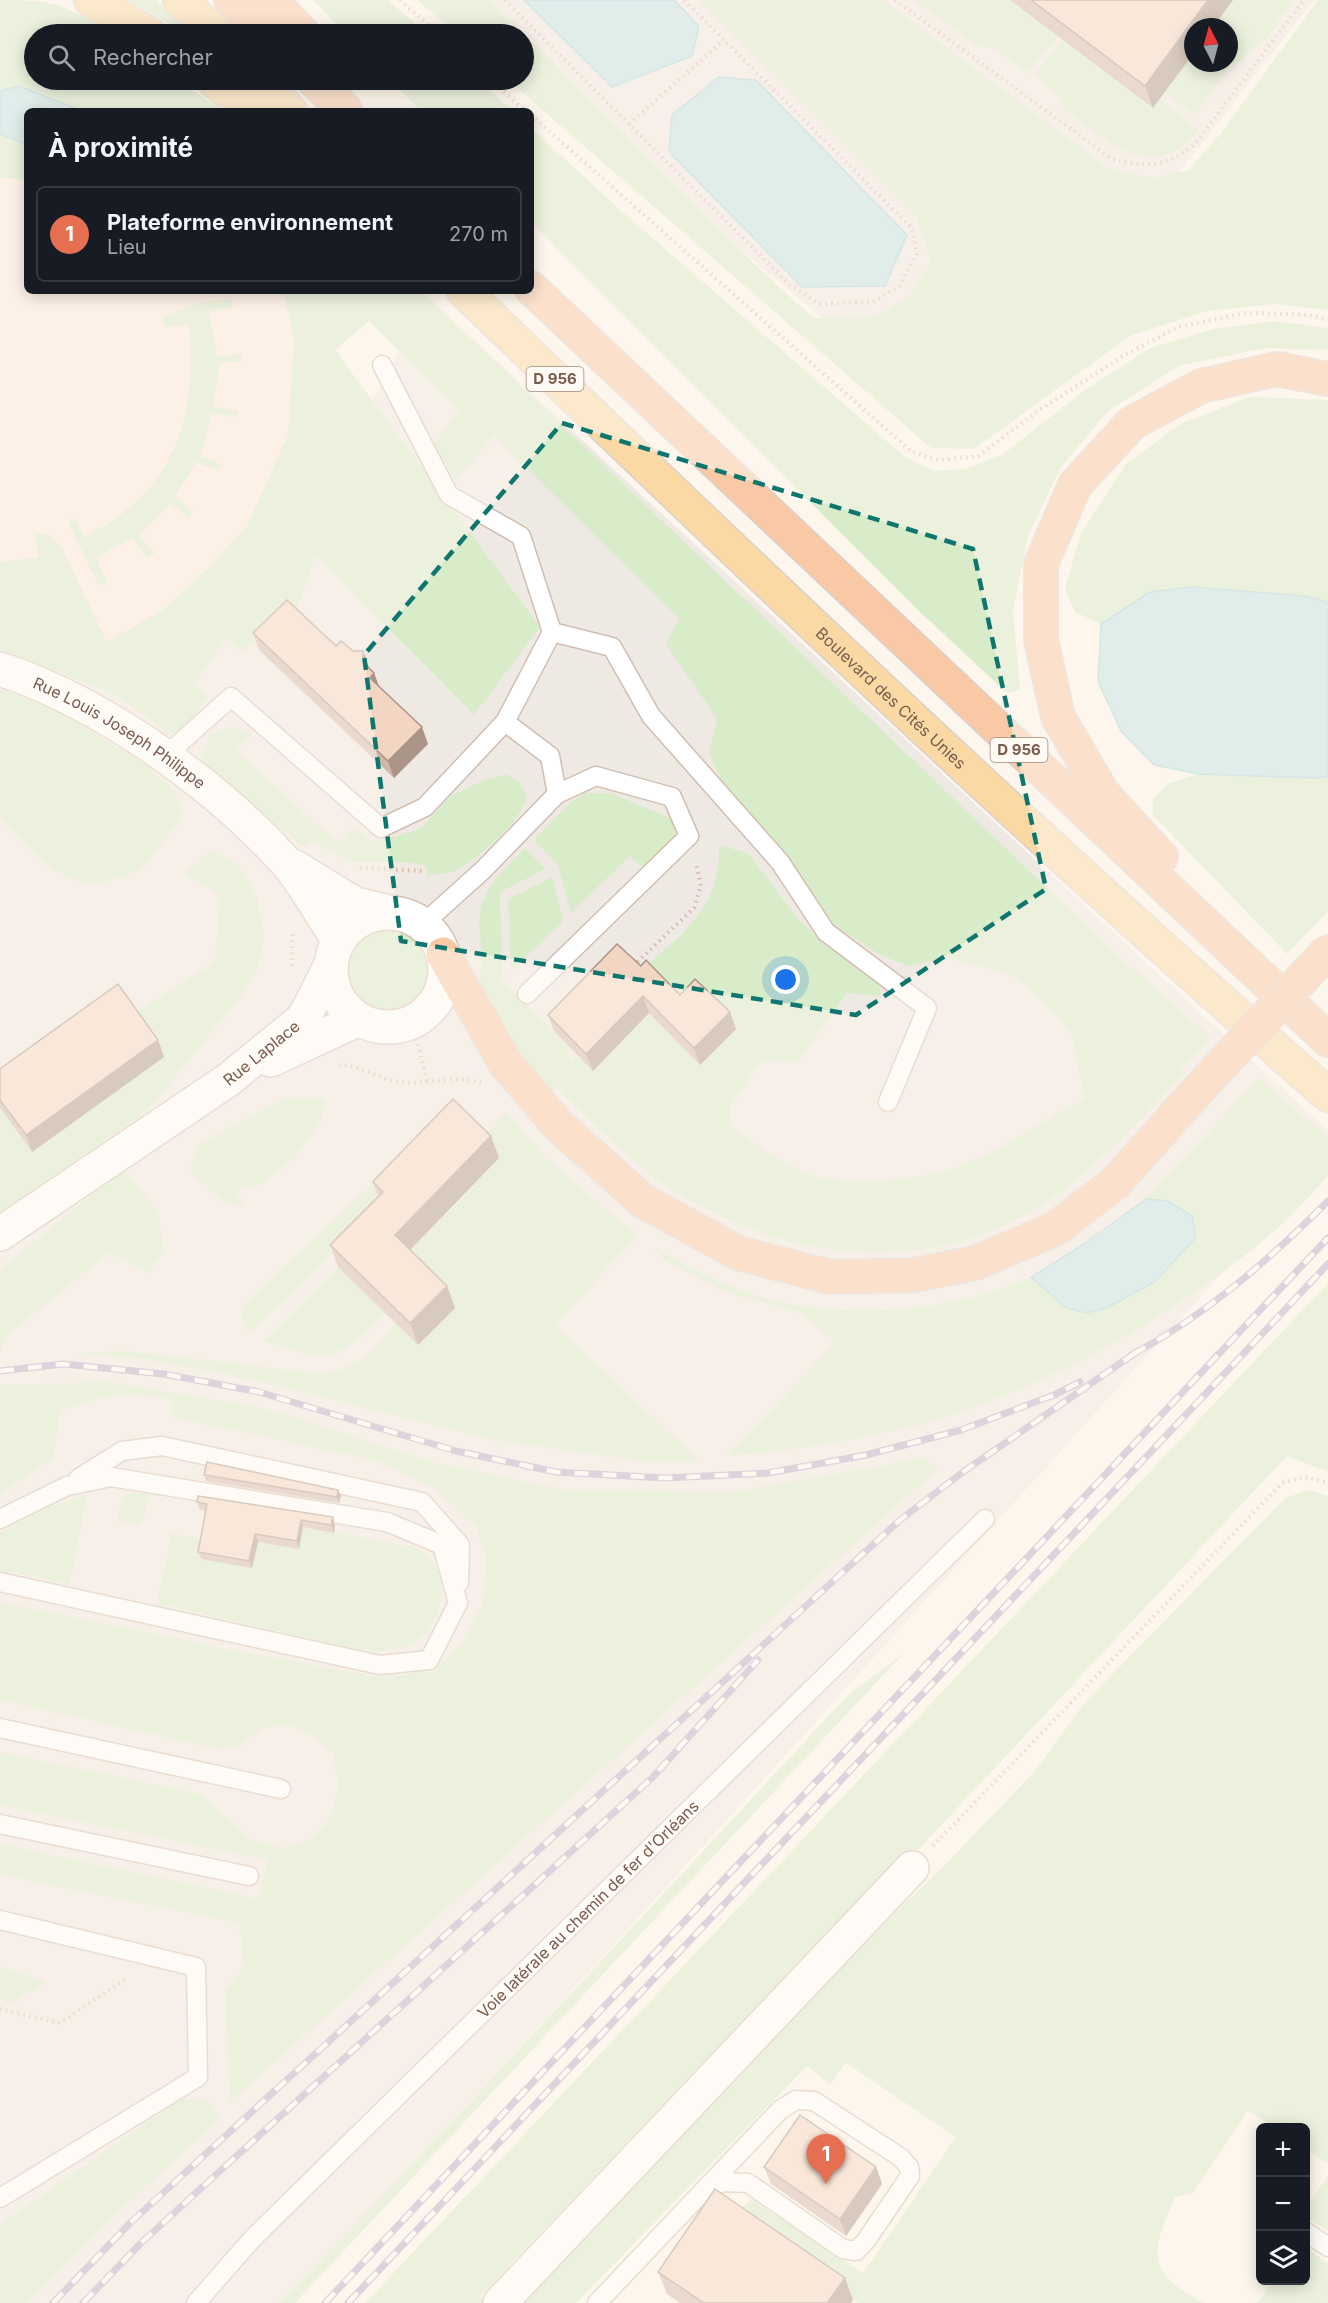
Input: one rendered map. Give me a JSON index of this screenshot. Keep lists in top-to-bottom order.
{
  "streets": {
    "highway": ["D 956"],
    "main road": ["Boulevard des Cités Unies"],
    "street": ["Rue Louis Joseph Philippe", "Rue Laplace"],
    "lane": ["Voie latérale au chemin de fer d'Orléans"]
  },
  "north": "top",
  "page": {
    "search": "Rechercher",
    "heading": "À proximité",
    "list": [
      {
        "mark": "1",
        "name": "Plateforme environnement",
        "note": "Lieu",
        "value": "270 m"
      }
    ],
    "map_buttons": ["+", "−"],
    "pins": "1"
  }
}
